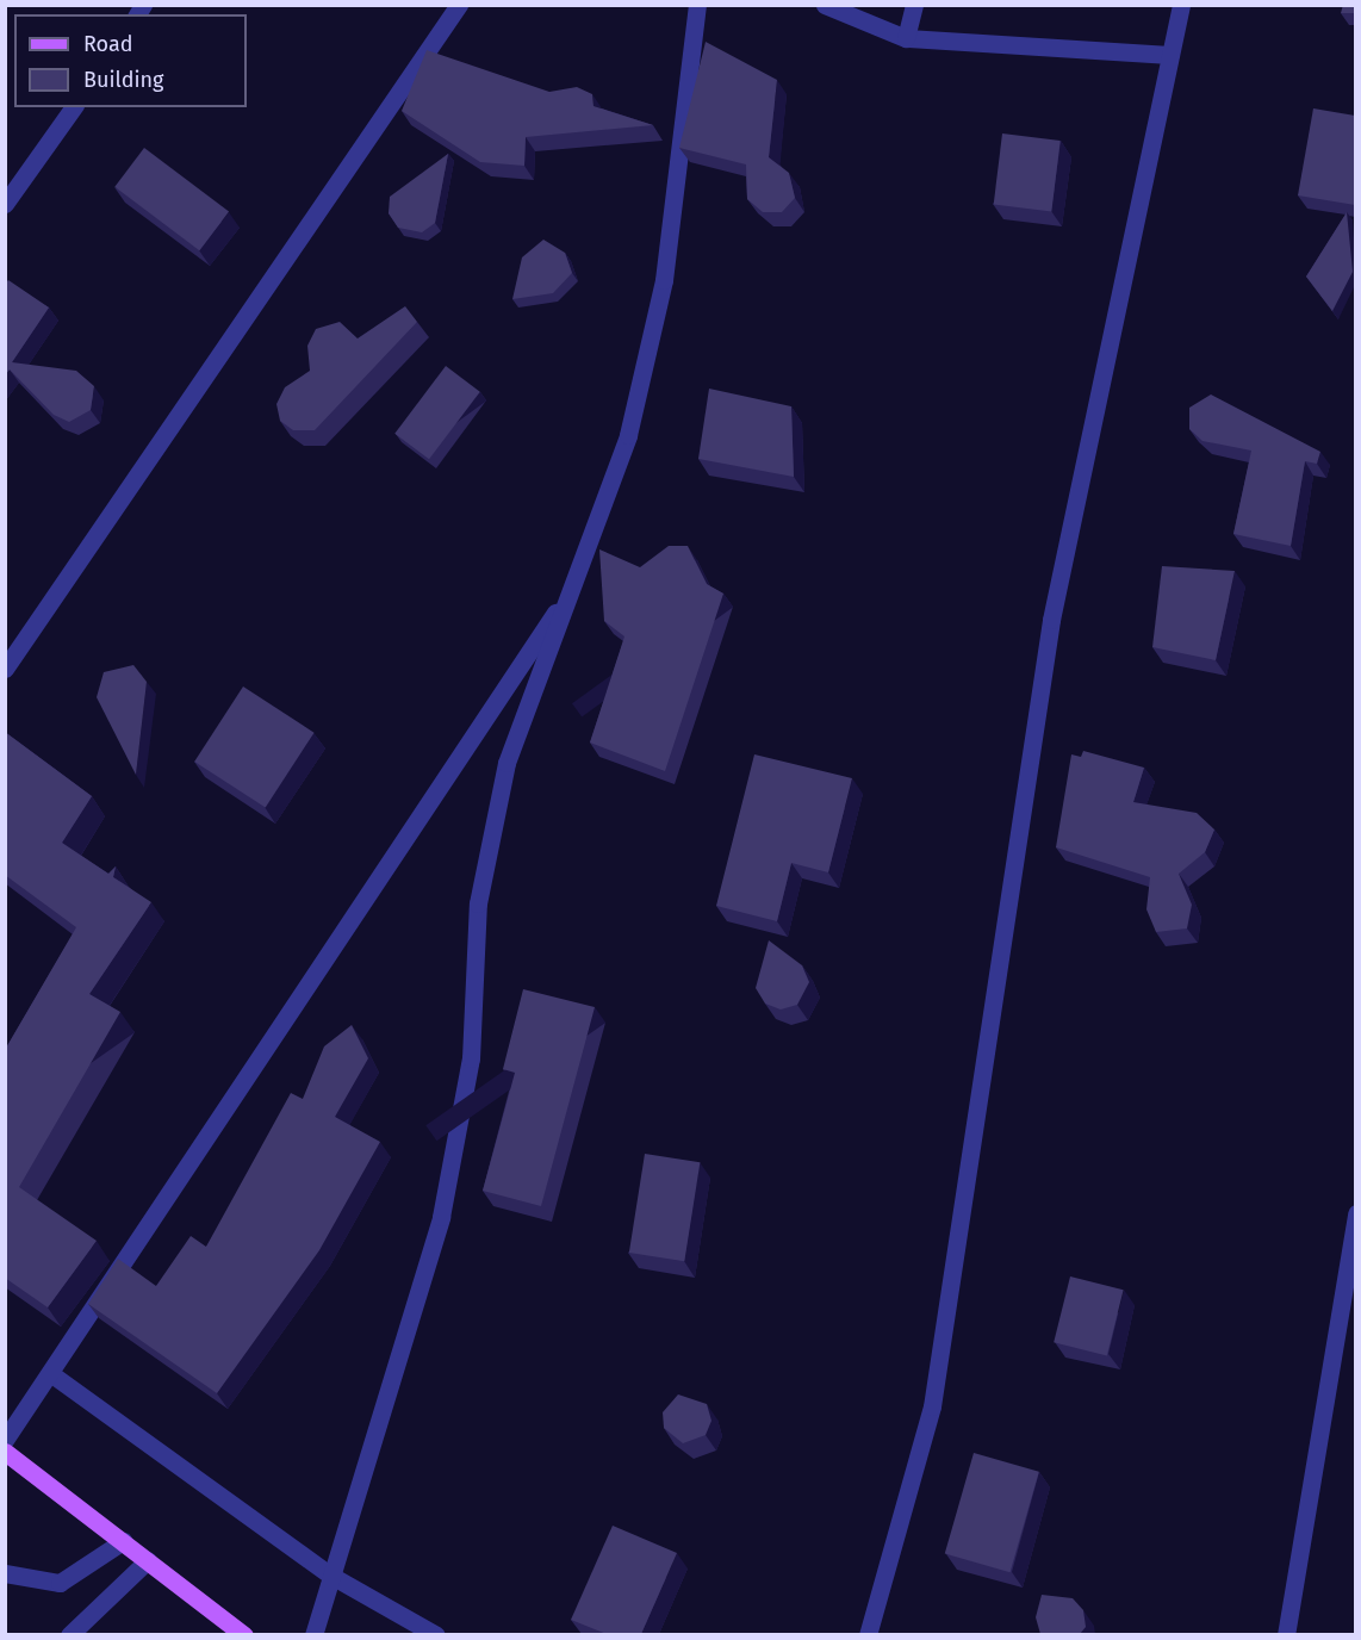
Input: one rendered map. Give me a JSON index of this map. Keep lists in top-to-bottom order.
{
  "legend": ["Road", "Building"]
}
